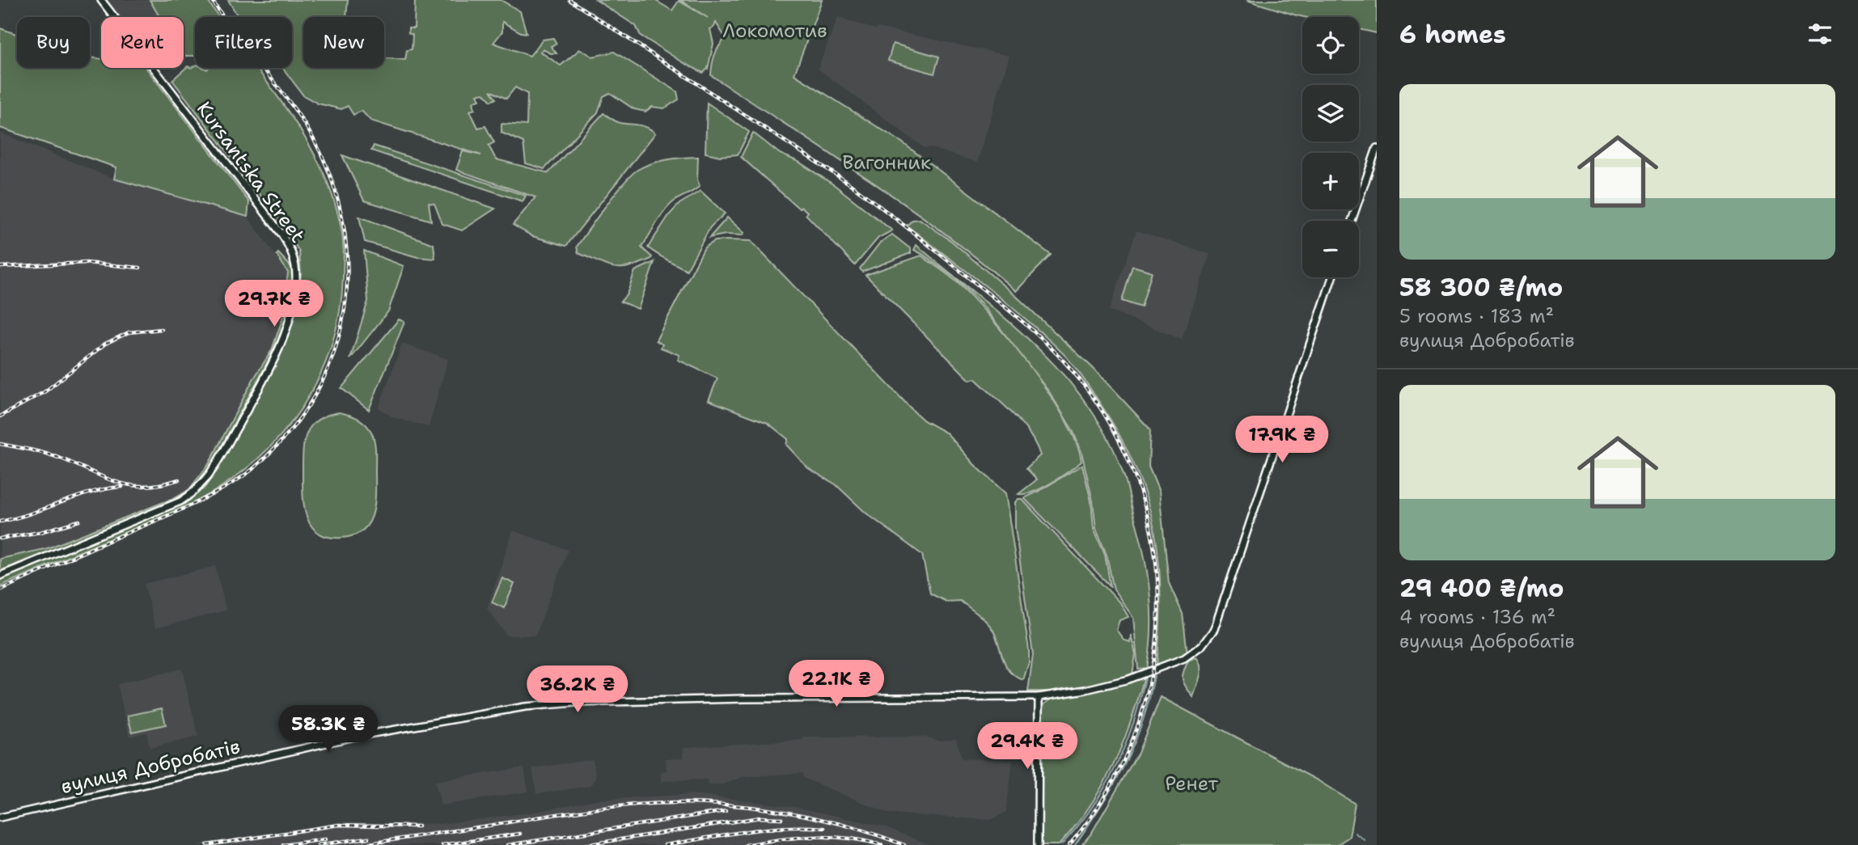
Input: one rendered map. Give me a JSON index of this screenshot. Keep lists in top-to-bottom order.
{
  "streets": {
    "street": ["Kursantska Street", "вулиця Добробатів"]
  },
  "parks": ["Локомотив", "Вагонник", "Ренет"],
  "page": {
    "heading": "6 homes",
    "map_buttons": ["+", "−"],
    "chip": [
      "Buy",
      "Rent",
      "Filters",
      "New"
    ],
    "list": [
      {
        "name": "58 300 ₴/mo",
        "note": "5 rooms · 183 m² · вулиця Добробатів"
      },
      {
        "name": "29 400 ₴/mo",
        "note": "4 rooms · 136 m² · вулиця Добробатів"
      }
    ],
    "price": [
      "29.7K ₴",
      "17.9K ₴",
      "22.1K ₴",
      "36.2K ₴",
      "58.3K ₴",
      "29.4K ₴"
    ]
  }
}
